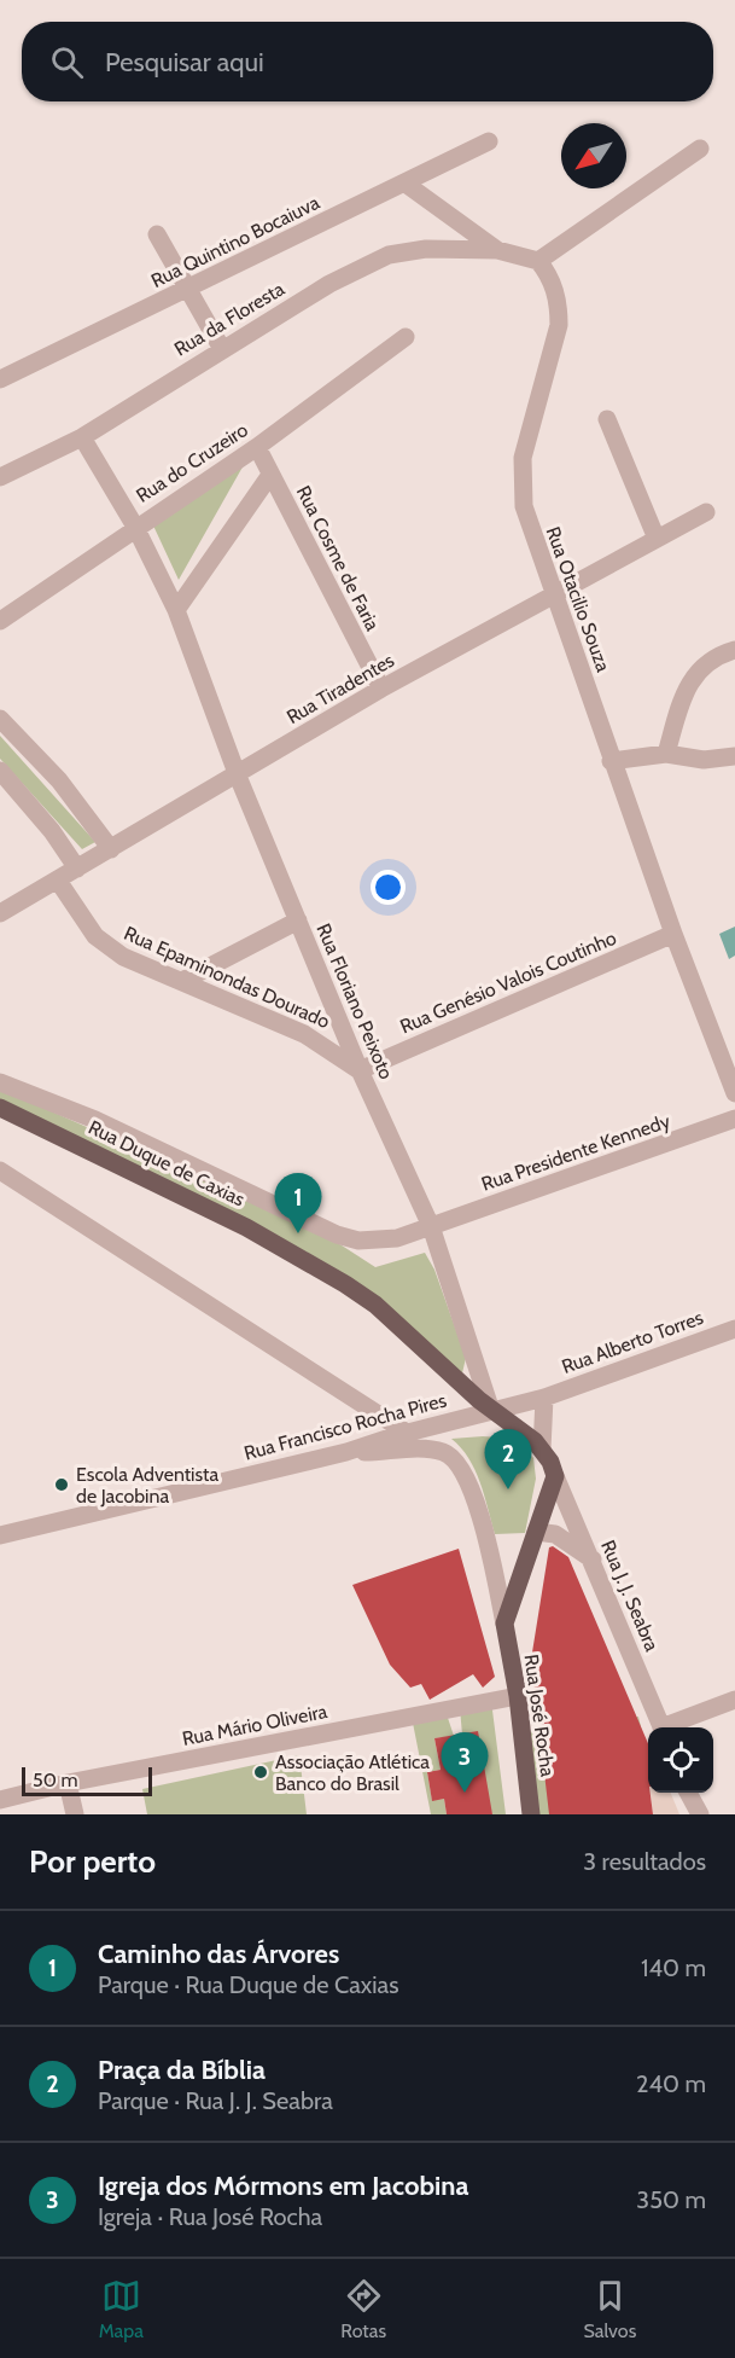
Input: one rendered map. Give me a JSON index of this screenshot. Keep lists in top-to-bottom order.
{
  "streets": {
    "main road": ["Rua Duque de Caxias", "Rua José Rocha"],
    "street": [
      "Rua Quintino Bocaiuva",
      "Rua da Floresta",
      "Rua do Cruzeiro",
      "Rua Cosme de Faria",
      "Rua Otacilio Souza",
      "Rua Tiradentes",
      "Rua Epaminondas Dourado",
      "Rua Genésio Valois Coutinho",
      "Rua Floriano Peixoto",
      "Rua Presidente Kennedy",
      "Rua Alberto Torres",
      "Rua Francisco Rocha Pires",
      "Rua J. J. Seabra",
      "Rua Mário Oliveira"
    ]
  },
  "crossings": [
    ["Rua da Floresta", "Rua Floriano Peixoto"],
    ["Rua do Cruzeiro", "Rua Cosme de Faria"],
    ["Rua do Cruzeiro", "Rua Floriano Peixoto"],
    ["Rua Cosme de Faria", "Rua Tiradentes"],
    ["Rua Otacilio Souza", "Rua Tiradentes"],
    ["Rua Otacilio Souza", "Rua Genésio Valois Coutinho"],
    ["Rua Tiradentes", "Rua Epaminondas Dourado"],
    ["Rua Tiradentes", "Rua Floriano Peixoto"],
    ["Rua Epaminondas Dourado", "Rua Genésio Valois Coutinho"],
    ["Rua Epaminondas Dourado", "Rua Floriano Peixoto"],
    ["Rua Genésio Valois Coutinho", "Rua Floriano Peixoto"],
    ["Rua Floriano Peixoto", "Rua Presidente Kennedy"],
    ["Rua Floriano Peixoto", "Rua Duque de Caxias"],
    ["Rua Floriano Peixoto", "Rua Francisco Rocha Pires"],
    ["Rua Presidente Kennedy", "Rua Duque de Caxias"],
    ["Rua Duque de Caxias", "Rua Francisco Rocha Pires"],
    ["Rua Alberto Torres", "Rua Francisco Rocha Pires"],
    ["Rua José Rocha", "Rua Mário Oliveira"]
  ],
  "places": ["Escola Adventista de Jacobina", "Associação Atlética Banco do Brasil"],
  "scale_bar": "50 m",
  "north": "bottom left",
  "page": {
    "search": "Pesquisar aqui",
    "pins": ["1", "2", "3"],
    "scale": "50 m",
    "heading": ["Por perto", "3 resultados"],
    "list": [
      {
        "mark": "1",
        "name": "Caminho das Árvores",
        "note": "Parque · Rua Duque de Caxias",
        "value": "140 m"
      },
      {
        "mark": "2",
        "name": "Praça da Bíblia",
        "note": "Parque · Rua J. J. Seabra",
        "value": "240 m"
      },
      {
        "mark": "3",
        "name": "Igreja dos Mórmons em Jacobina",
        "note": "Igreja · Rua José Rocha",
        "value": "350 m"
      }
    ],
    "nav": ["Mapa", "Rotas", "Salvos"]
  }
}
